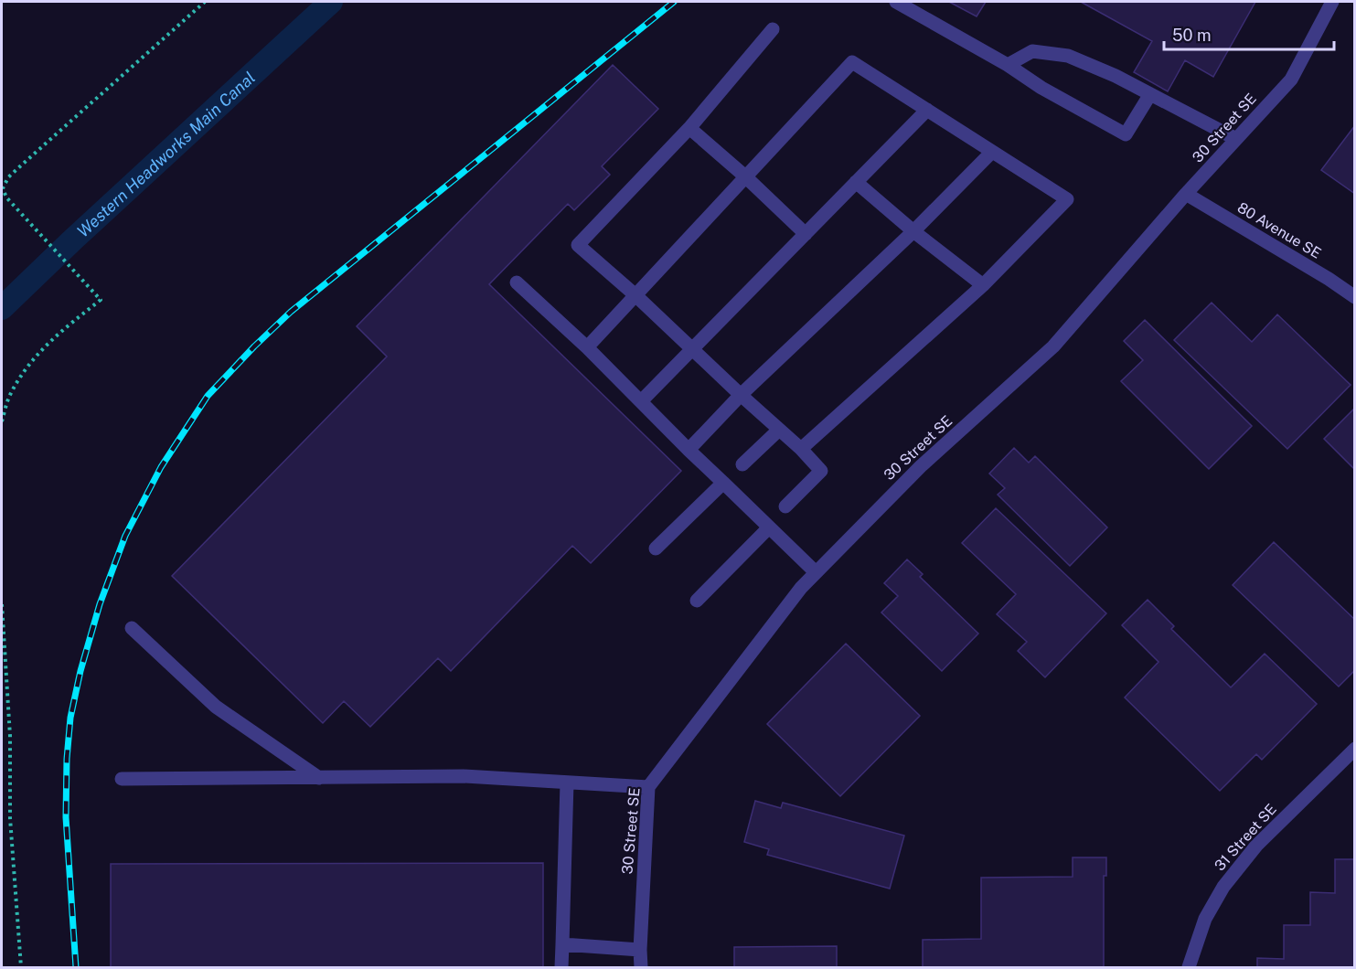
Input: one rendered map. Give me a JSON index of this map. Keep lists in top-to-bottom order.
{
  "streets": {
    "street": ["30 Street SE", "80 Avenue SE", "31 Street SE"]
  },
  "crossings": [
    ["30 Street SE", "80 Avenue SE"]
  ],
  "water": ["Western Headworks Main Canal"],
  "scale_bar": "50 m"
}
